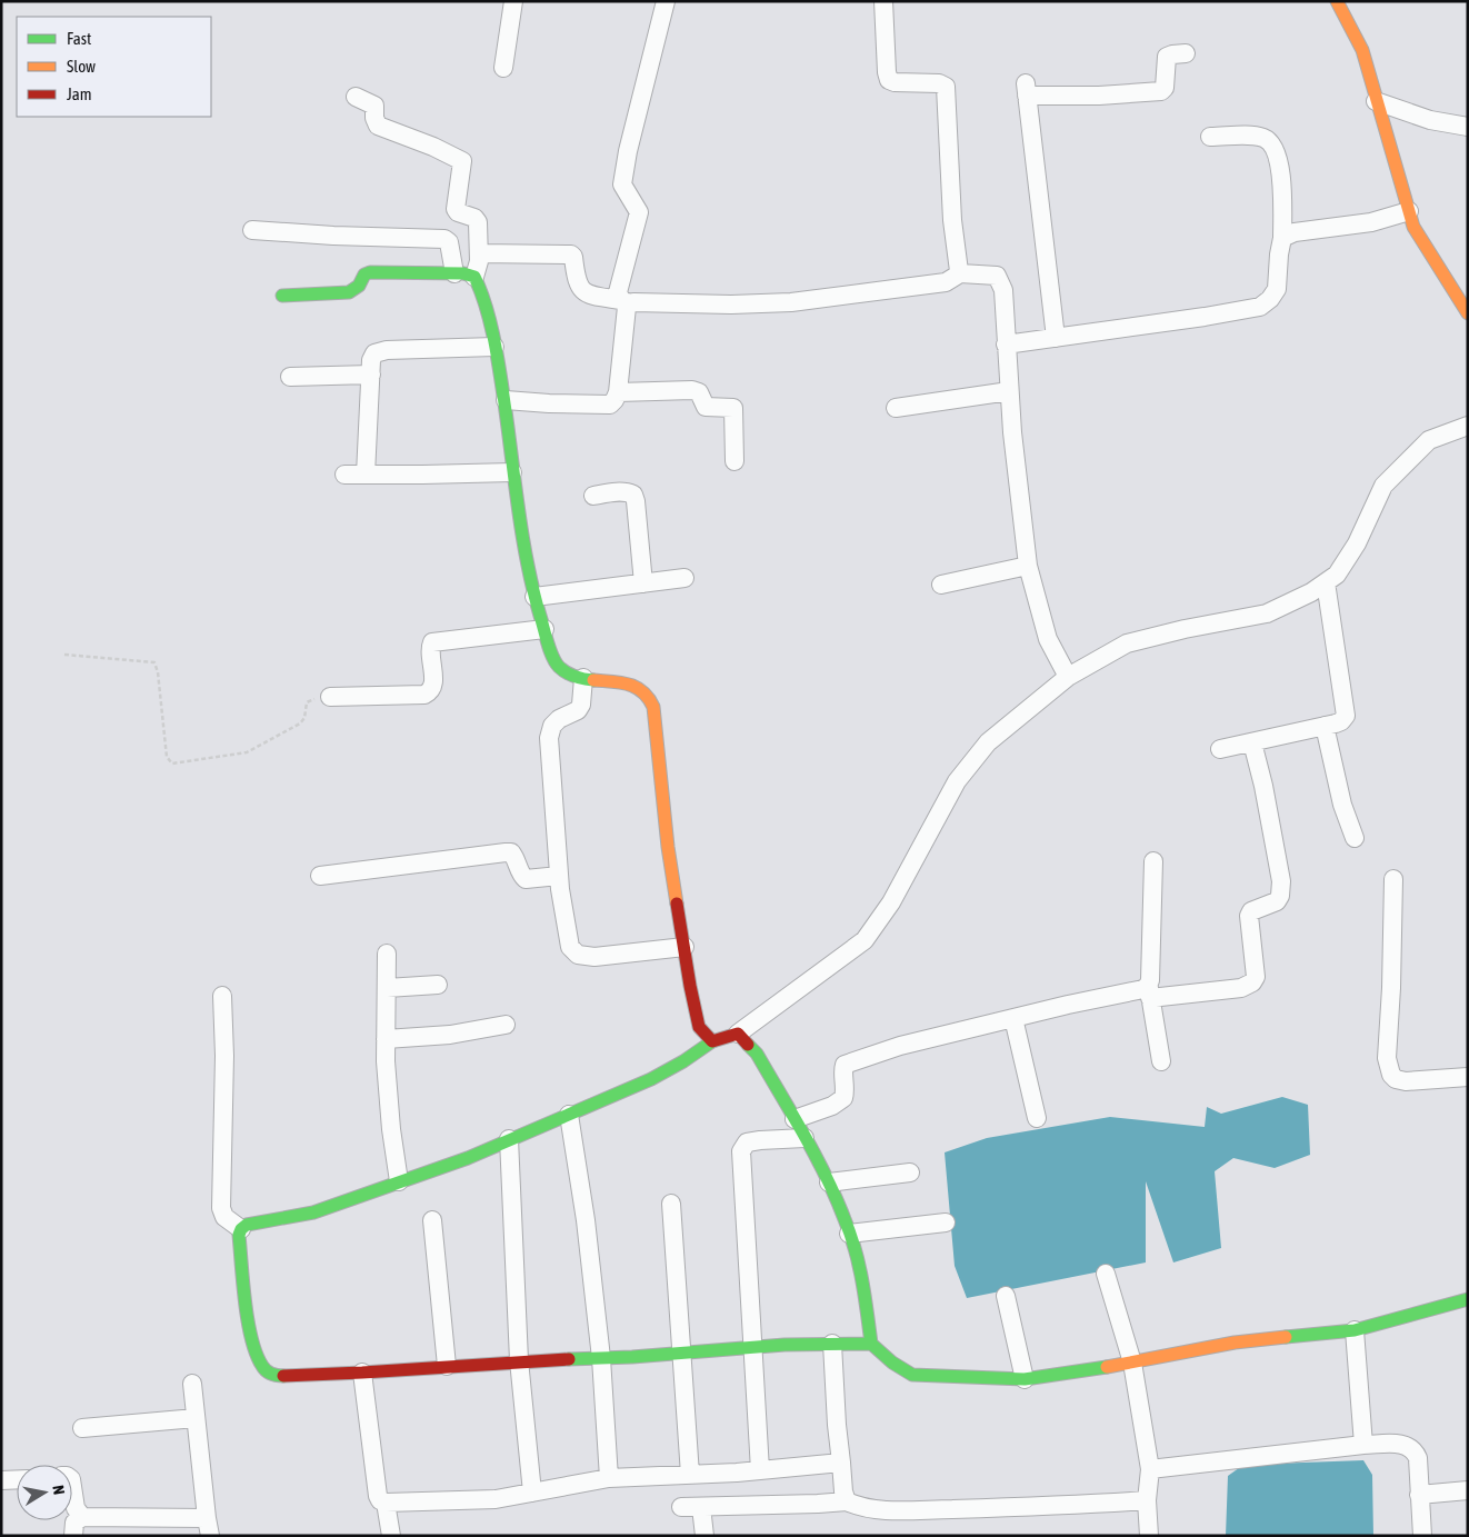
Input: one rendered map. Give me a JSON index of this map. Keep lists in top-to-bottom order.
{
  "legend": ["Fast", "Slow", "Jam"],
  "north": "right"
}
